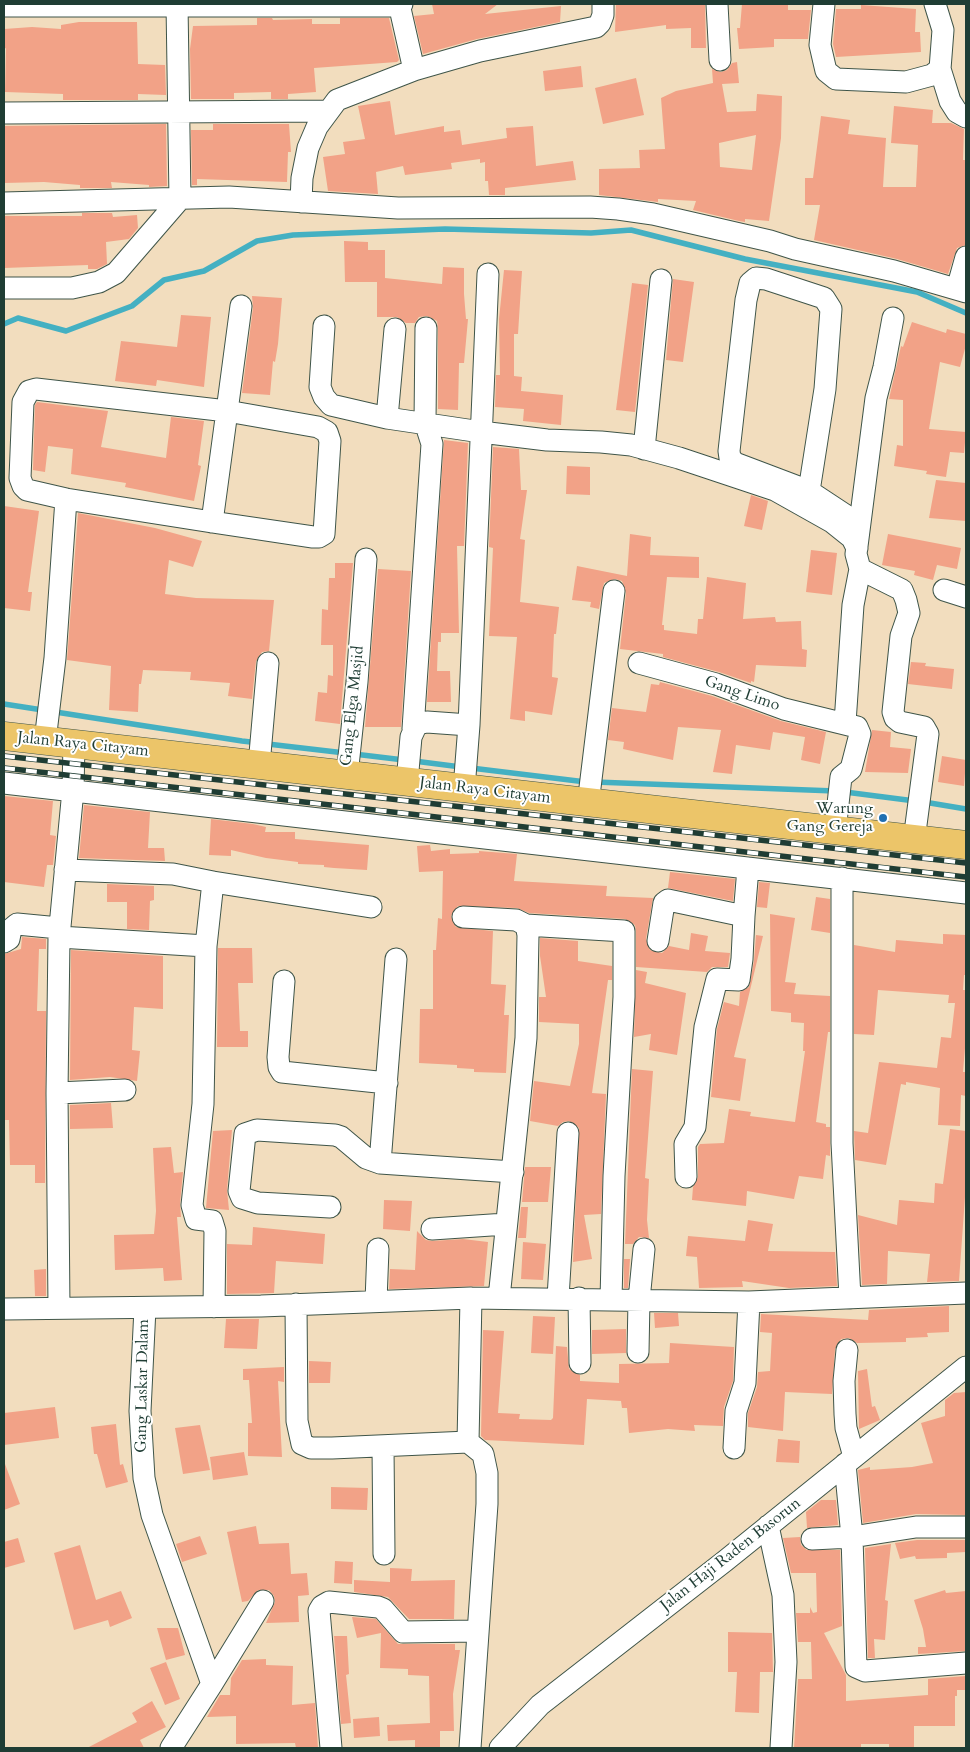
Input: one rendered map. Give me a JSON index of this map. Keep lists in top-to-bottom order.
{
  "streets": {
    "main road": ["Jalan Raya Citayam"],
    "street": [
      "Gang Limo",
      "Gang Elga Masjid",
      "Gang Laskar Dalam",
      "Jalan Haji Raden Basorun"
    ]
  },
  "crossings": [
    ["Gang Elga Masjid", "Jalan Raya Citayam"]
  ],
  "places": ["Warung Gang Gereja"]
}
